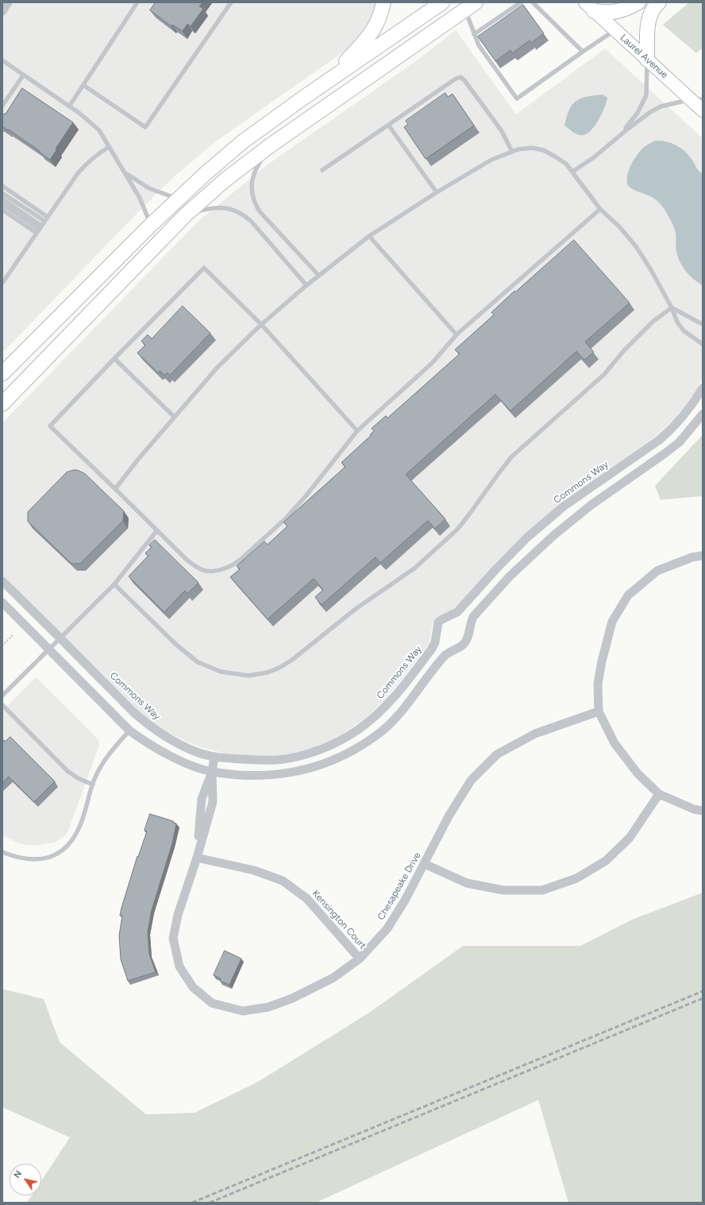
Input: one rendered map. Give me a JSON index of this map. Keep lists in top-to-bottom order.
{
  "streets": {
    "main road": ["Laurel Avenue"],
    "street": ["Commons Way", "Chesapeake Drive", "Kensington Court"]
  },
  "crossings": [
    ["Commons Way", "Chesapeake Drive"],
    ["Chesapeake Drive", "Kensington Court"]
  ],
  "north": "top left"
}
